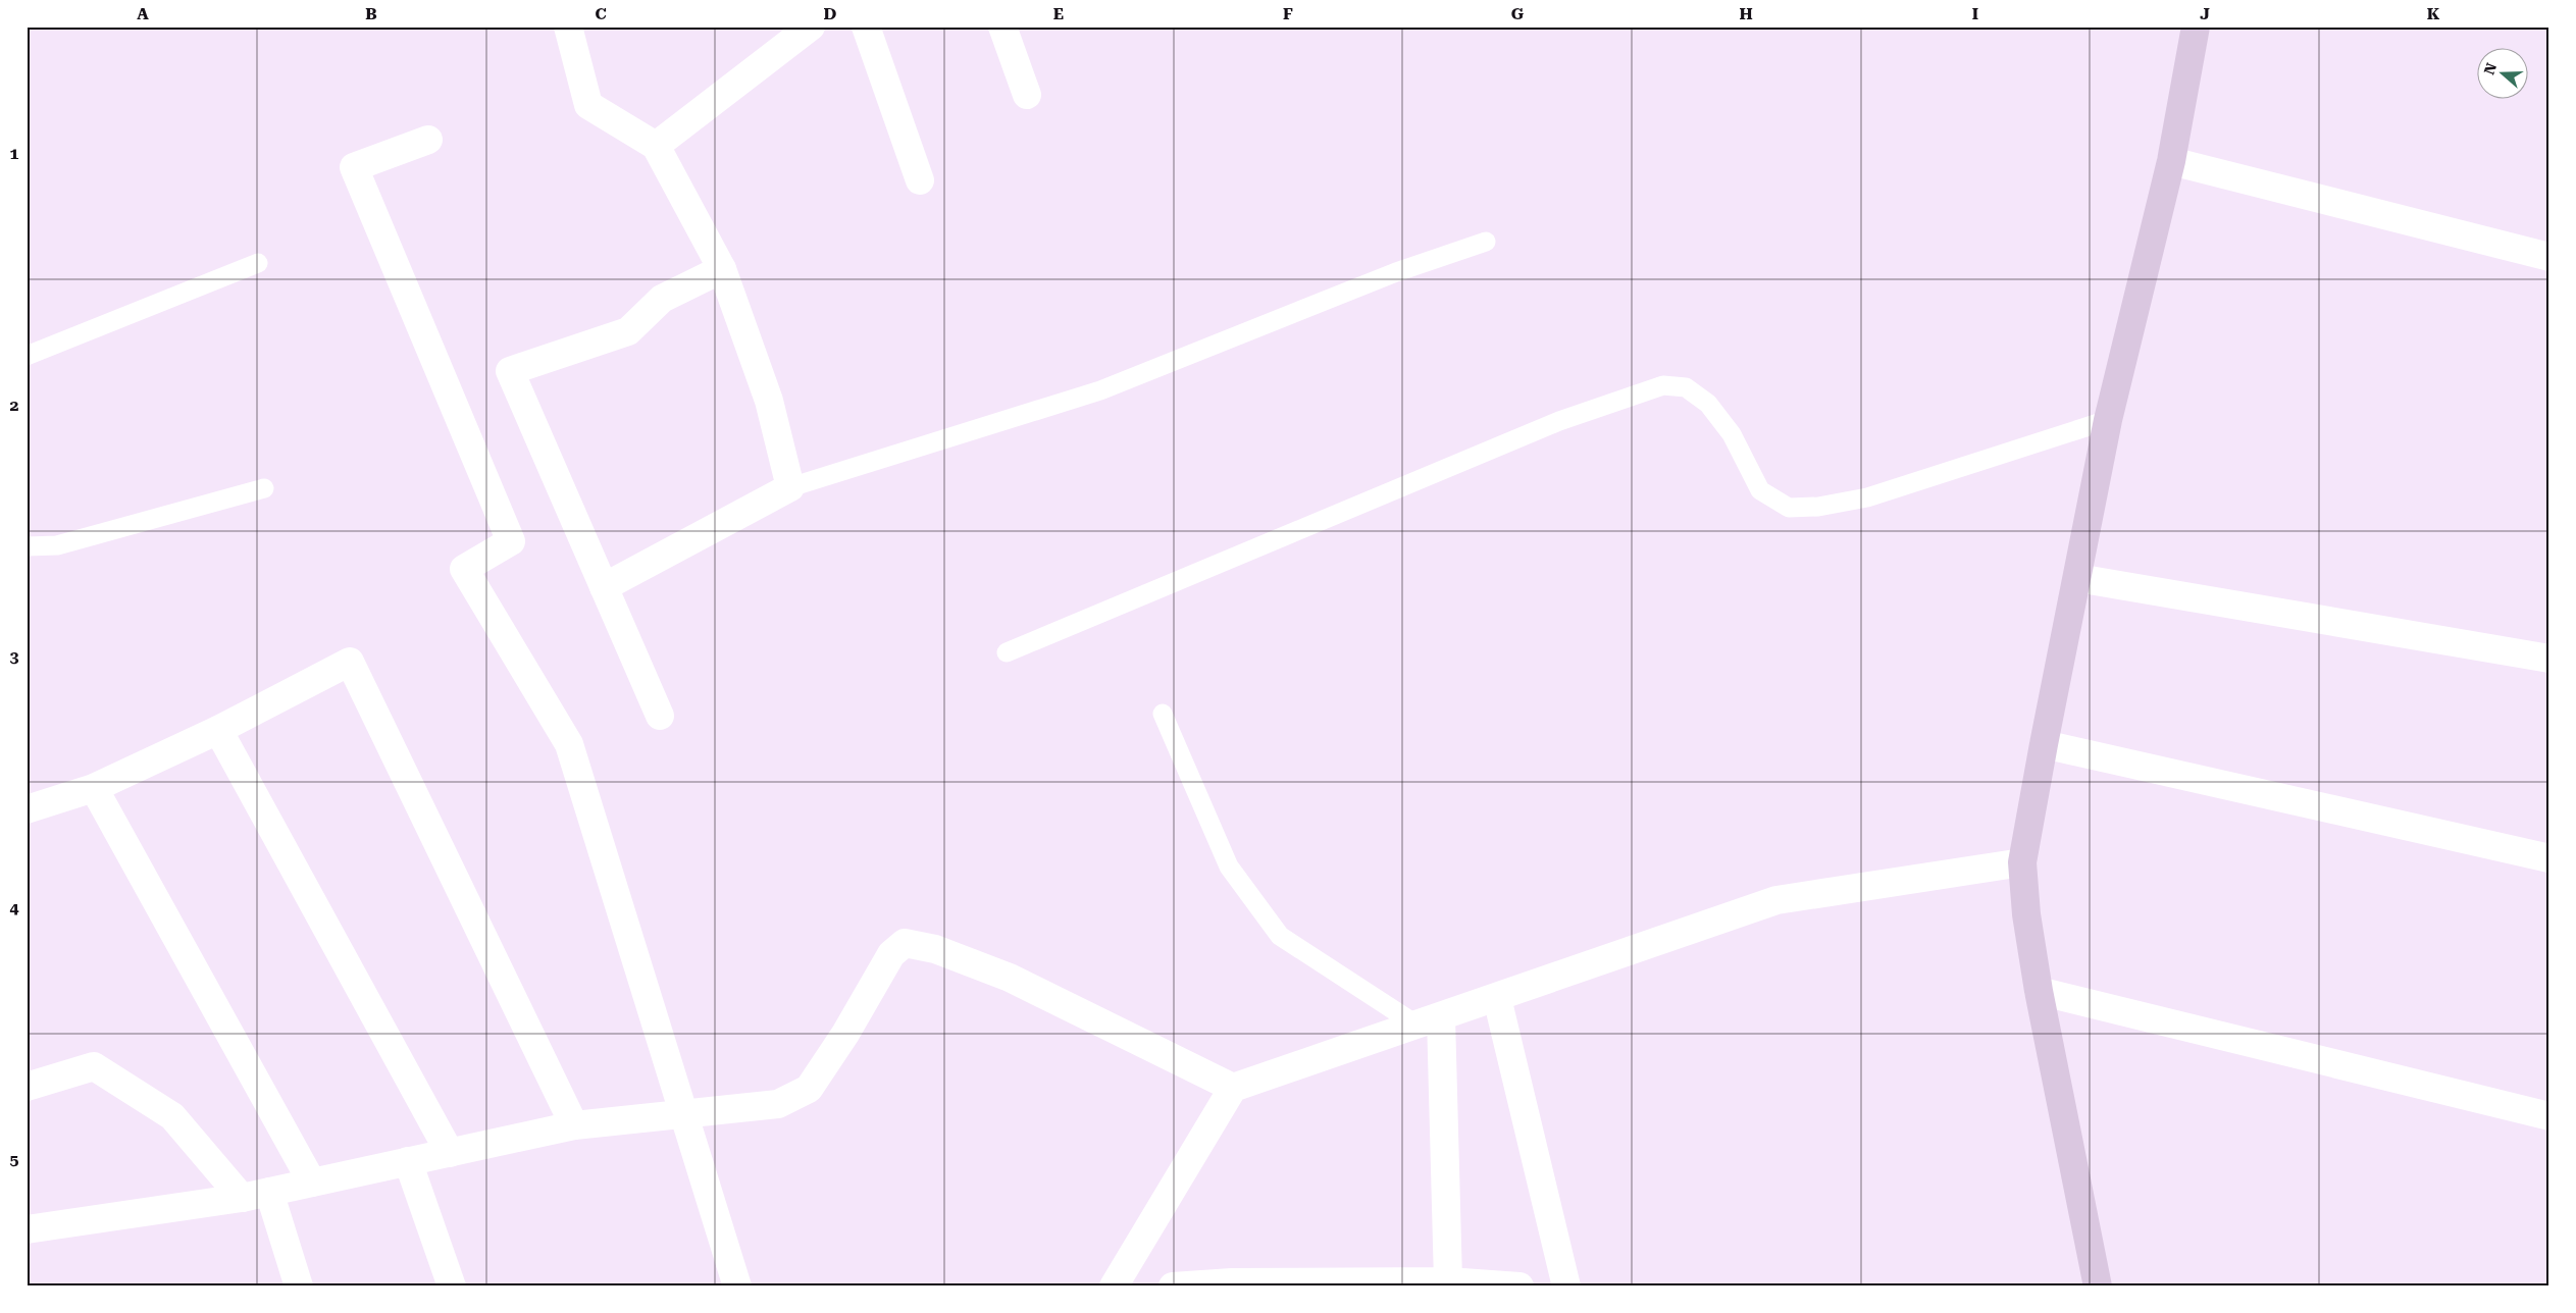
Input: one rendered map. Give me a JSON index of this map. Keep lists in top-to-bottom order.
{
  "north": "left",
  "grid": {
    "columns": [
      "A",
      "B",
      "C",
      "D",
      "E",
      "F",
      "G",
      "H",
      "I",
      "J",
      "K"
    ],
    "rows": [
      "1",
      "2",
      "3",
      "4",
      "5"
    ]
  }
}
